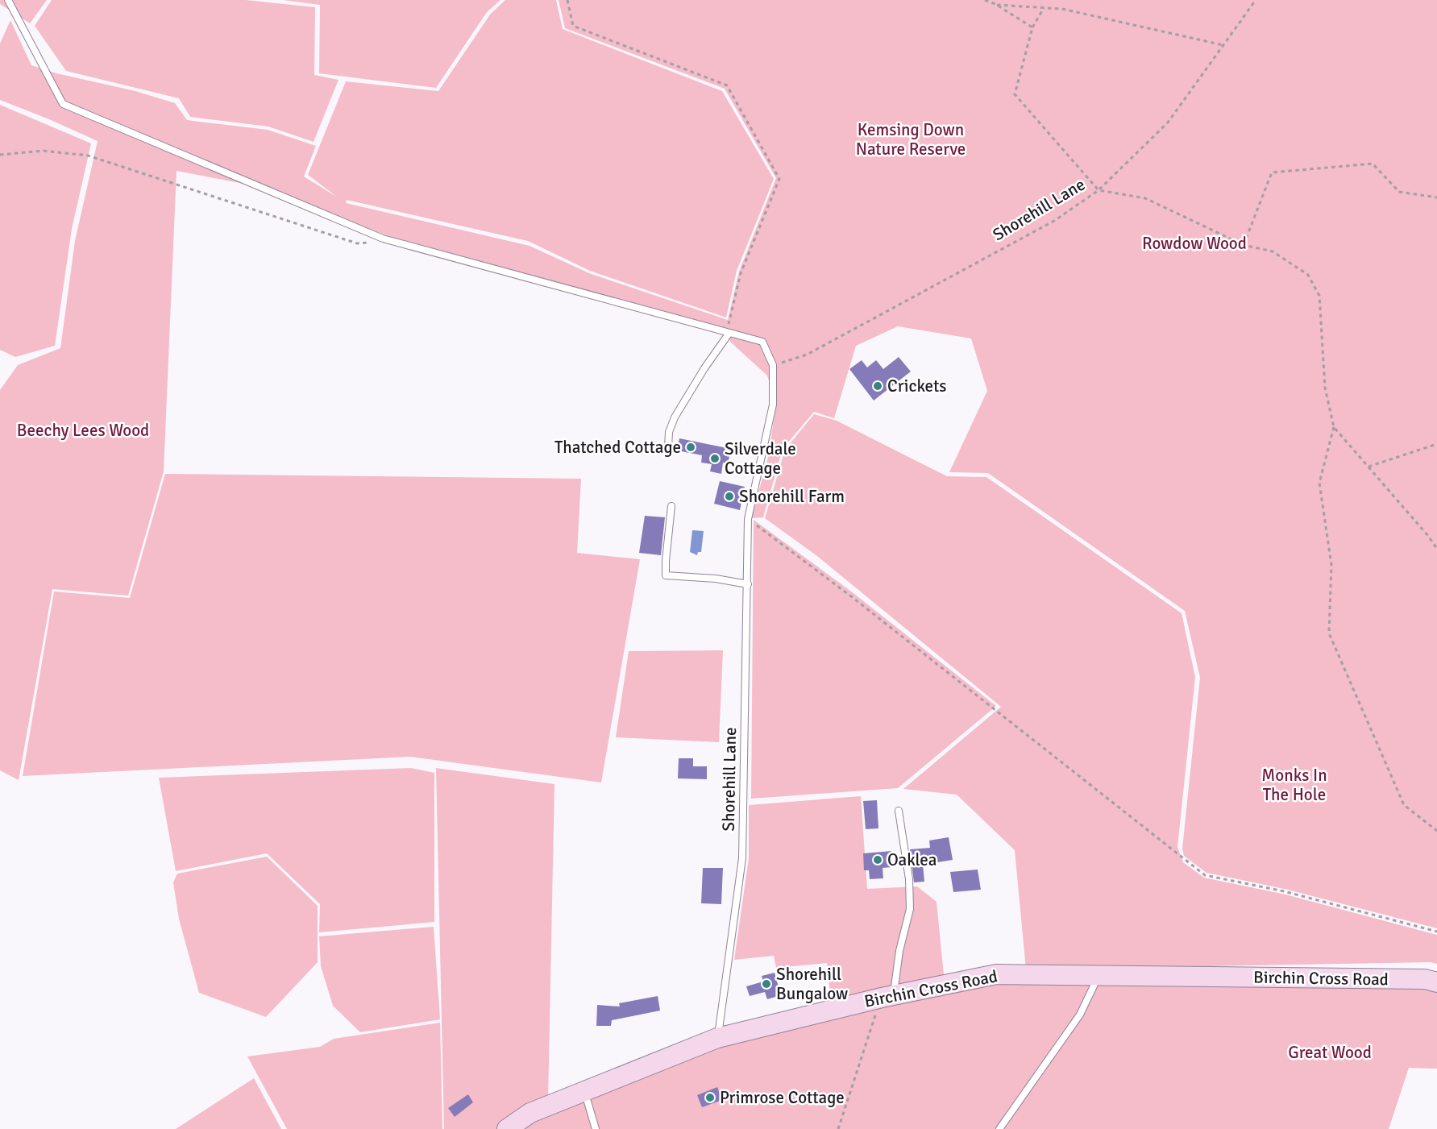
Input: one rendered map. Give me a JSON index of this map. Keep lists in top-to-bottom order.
{
  "streets": {
    "street": ["Birchin Cross Road"],
    "lane": ["Shorehill Lane"]
  },
  "crossings": [
    ["Shorehill Lane", "Birchin Cross Road"]
  ],
  "parks": [
    "Kemsing Down Nature Reserve",
    "Rowdow Wood",
    "Beechy Lees Wood",
    "Monks In The Hole",
    "Great Wood"
  ],
  "places": [
    "Crickets",
    "Thatched Cottage",
    "Silverdale Cottage",
    "Shorehill Farm",
    "Oaklea",
    "Shorehill Bungalow",
    "Primrose Cottage"
  ]
}
